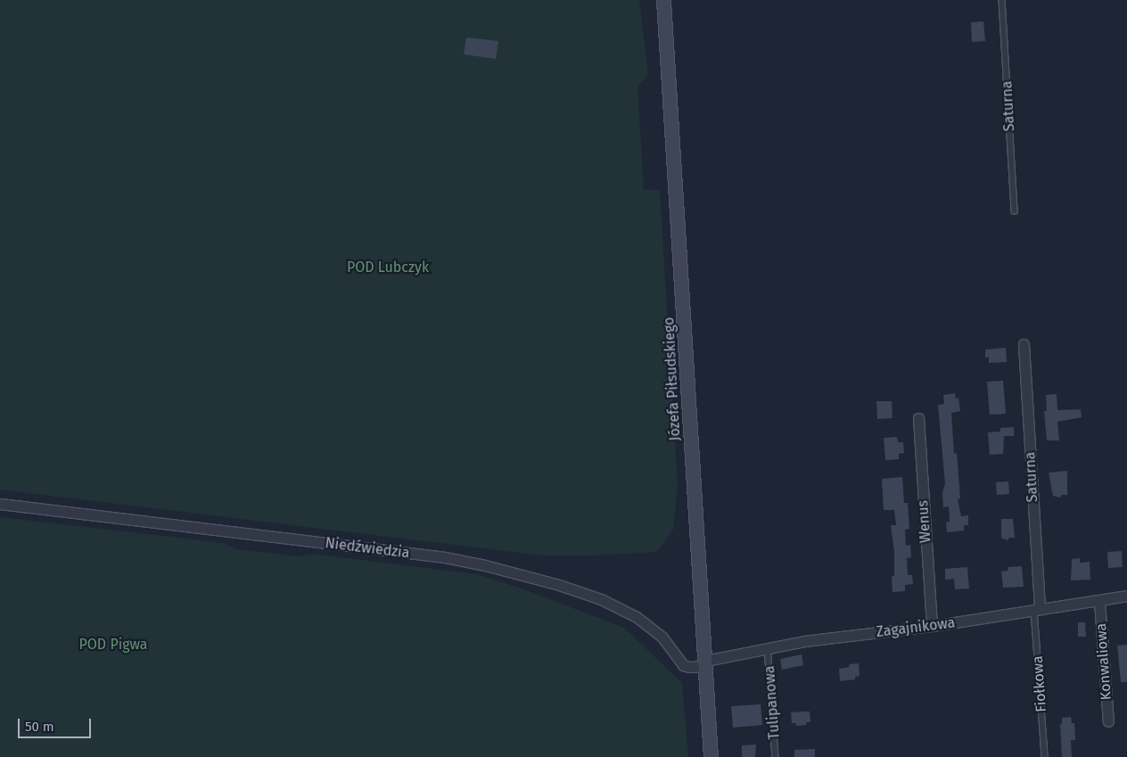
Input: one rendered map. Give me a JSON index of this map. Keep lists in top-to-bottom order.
{
  "streets": {
    "street": [
      "Saturna",
      "Józefa Piłsudskiego",
      "Wenus",
      "Niedźwiedzia",
      "Zagajnikowa",
      "Konwaliowa"
    ],
    "lane": ["Fiołkowa", "Tulipanowa"]
  },
  "crossings": [
    ["Saturna", "Zagajnikowa"],
    ["Saturna", "Fiołkowa"],
    ["Józefa Piłsudskiego", "Niedźwiedzia"],
    ["Józefa Piłsudskiego", "Zagajnikowa"],
    ["Wenus", "Zagajnikowa"],
    ["Niedźwiedzia", "Zagajnikowa"],
    ["Zagajnikowa", "Konwaliowa"],
    ["Zagajnikowa", "Fiołkowa"],
    ["Zagajnikowa", "Tulipanowa"]
  ],
  "parks": ["POD Lubczyk", "POD Pigwa"],
  "scale_bar": "50 m"
}
